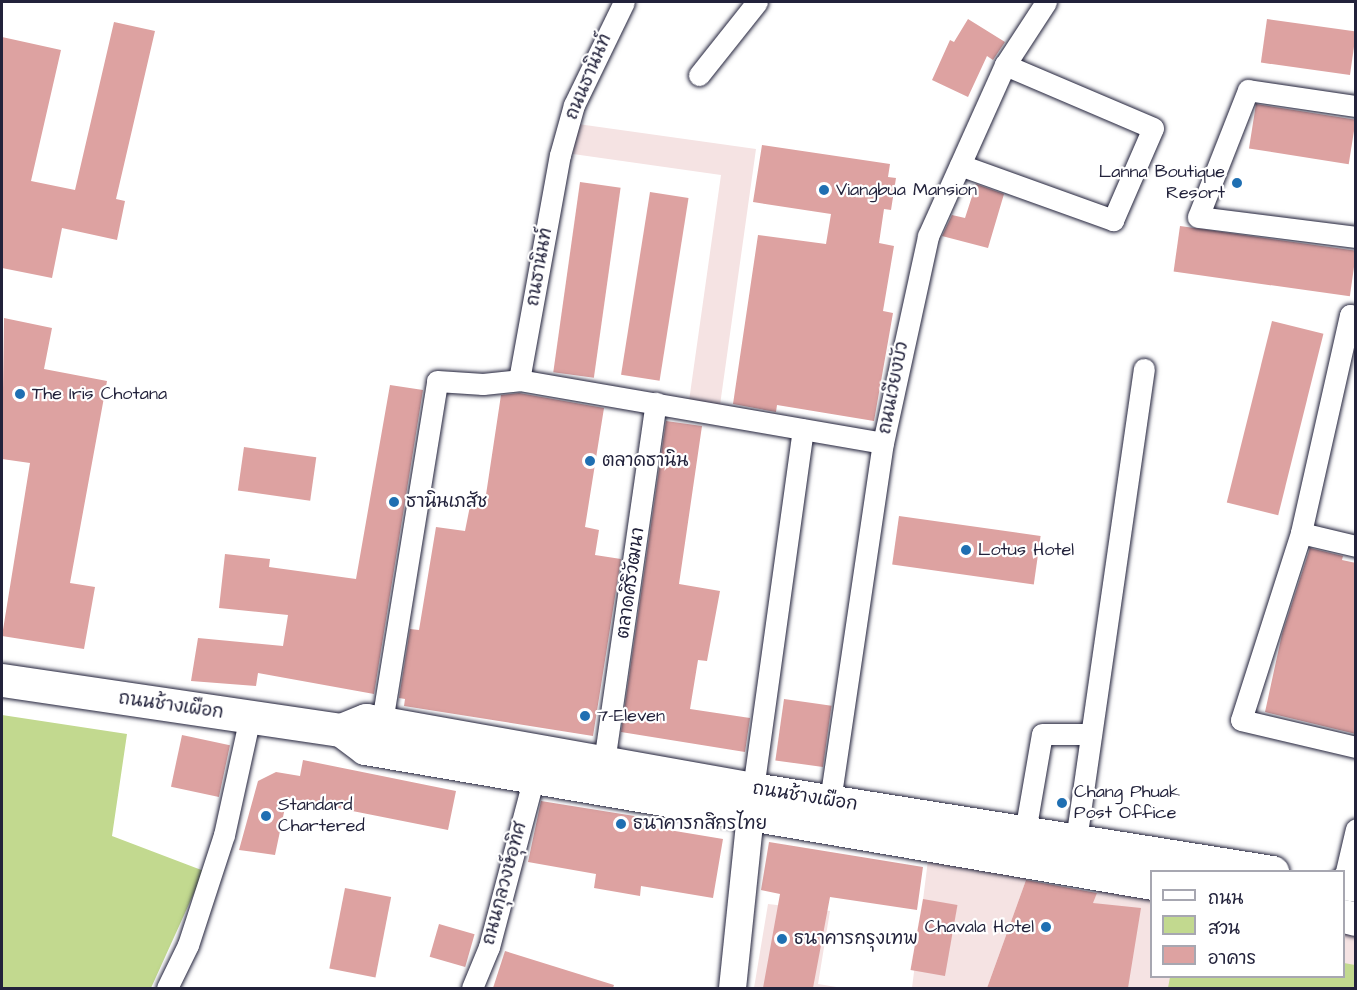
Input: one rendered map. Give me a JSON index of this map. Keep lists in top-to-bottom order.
{
  "streets": {
    "main road": ["ถนนช้างเผือก"],
    "street": [
      "ถนนธานินท์",
      "ถนธานินท์",
      "ถนนเวียงบัว",
      "ตลาดศิริวัฒนา",
      "ถนนกุลวงษ์อุทิศ"
    ]
  },
  "crossings": [
    ["ถนนธานินท์", "ถนธานินท์"],
    ["ถนนเวียงบัว", "ถนนช้างเผือก"],
    ["ตลาดศิริวัฒนา", "ถนนช้างเผือก"],
    ["ถนนช้างเผือก", "ถนนกุลวงษ์อุทิศ"]
  ],
  "places": [
    "Lanna Boutique Resort",
    "Viangbua Mansion",
    "The Iris Chotana",
    "ตลาดธานิน",
    "ธานินเภสัช",
    "Lotus Hotel",
    "7-Eleven",
    "Chang Phuak Post Office",
    "Standard Chartered",
    "ธนาคารกสิกรไทย",
    "Chavala Hotel",
    "ธนาคารกรุงเทพ"
  ],
  "legend": ["ถนน", "สวน", "อาคาร"]
}
